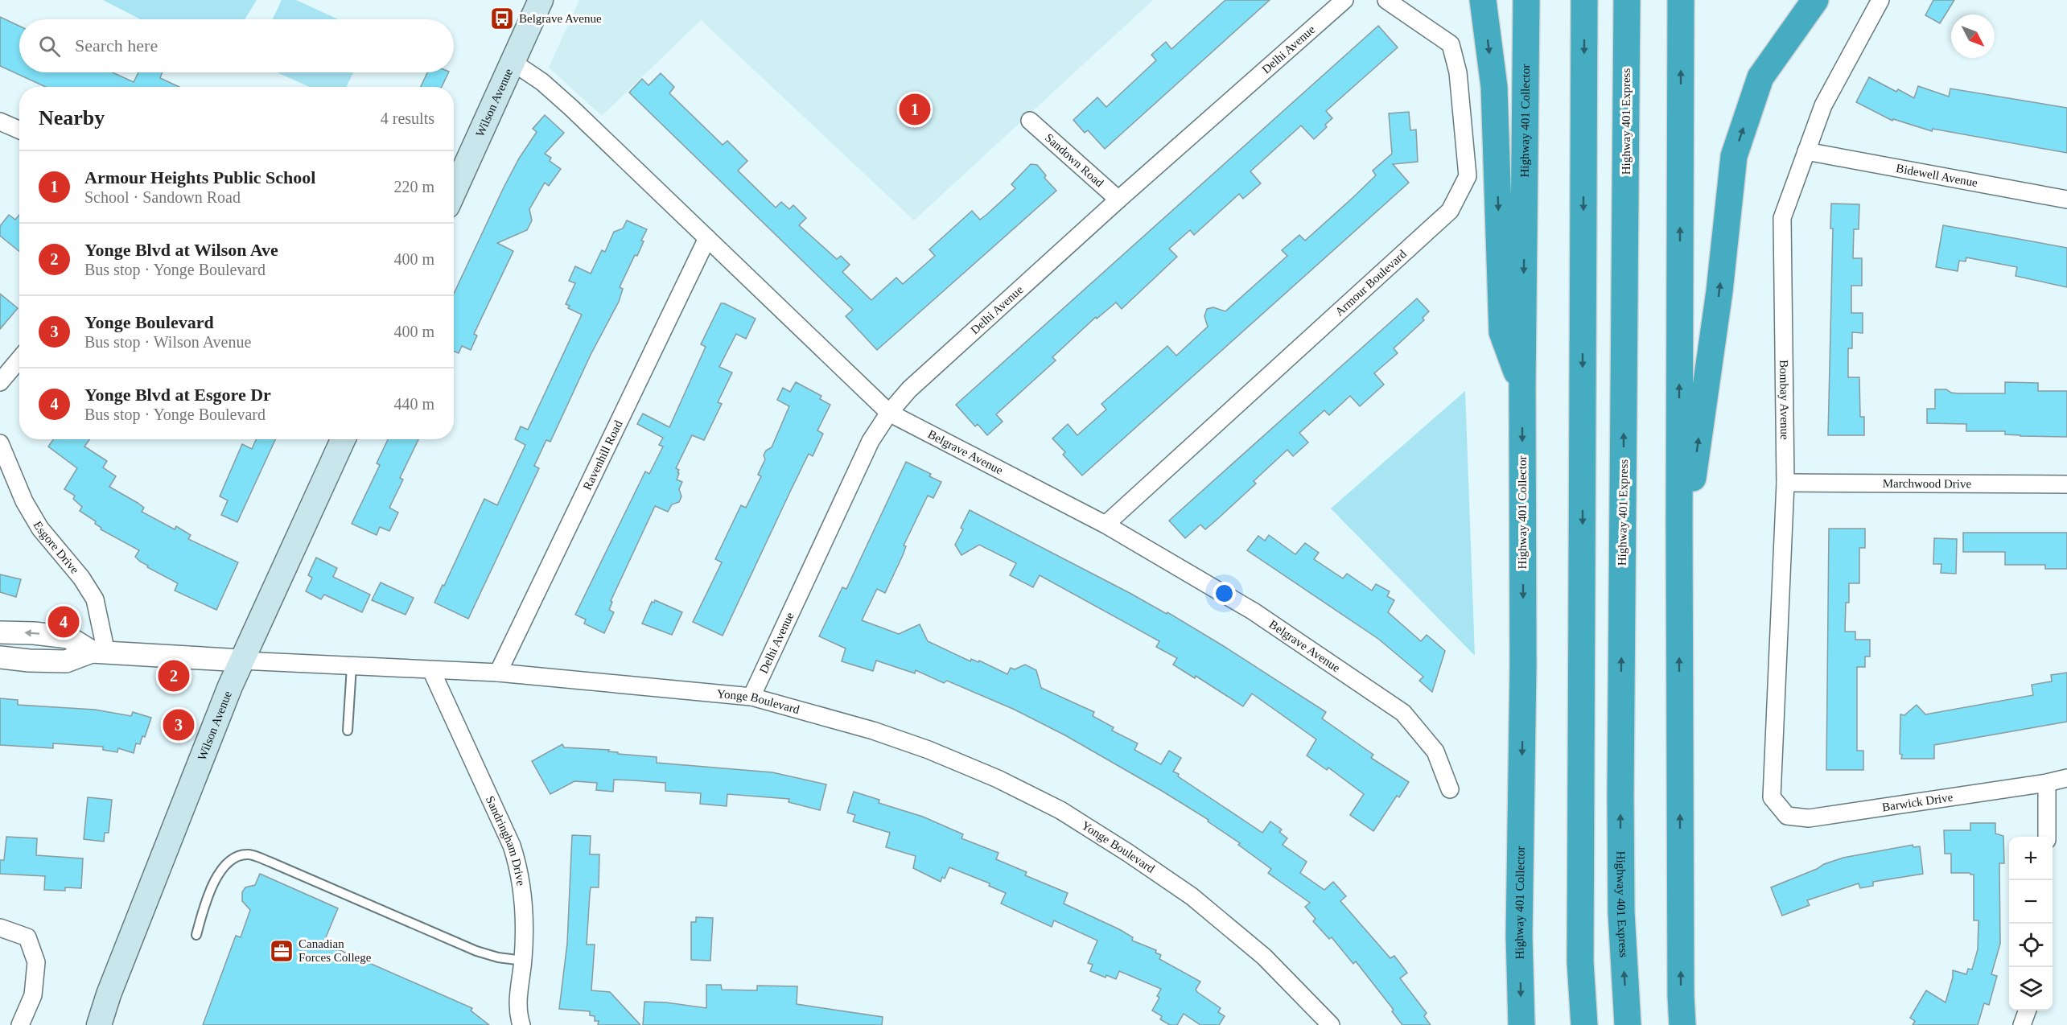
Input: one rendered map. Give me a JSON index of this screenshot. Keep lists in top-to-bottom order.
{
  "streets": {
    "highway": ["Highway 401 Collector", "Highway 401 Express"],
    "main road": ["Wilson Avenue"],
    "street": [
      "Delhi Avenue",
      "Sandown Road",
      "Bidewell Avenue",
      "Armour Boulevard",
      "Bombay Avenue",
      "Belgrave Avenue",
      "Ravenhill Road",
      "Marchwood Drive",
      "Esgore Drive",
      "Yonge Boulevard",
      "Barwick Drive",
      "Sandringham Drive"
    ]
  },
  "crossings": [
    ["Delhi Avenue", "Sandown Road"],
    ["Delhi Avenue", "Belgrave Avenue"],
    ["Delhi Avenue", "Yonge Boulevard"],
    ["Wilson Avenue", "Belgrave Avenue"],
    ["Wilson Avenue", "Yonge Boulevard"],
    ["Bidewell Avenue", "Bombay Avenue"],
    ["Armour Boulevard", "Belgrave Avenue"],
    ["Bombay Avenue", "Marchwood Drive"],
    ["Bombay Avenue", "Barwick Drive"],
    ["Belgrave Avenue", "Ravenhill Road"],
    ["Ravenhill Road", "Yonge Boulevard"],
    ["Esgore Drive", "Yonge Boulevard"],
    ["Yonge Boulevard", "Sandringham Drive"]
  ],
  "places": {
    "bus stop": ["Belgrave Avenue"],
    "office": ["Canadian Forces College"]
  },
  "north": "bottom right",
  "page": {
    "search": "Search here",
    "heading": ["Nearby", "4 results"],
    "pins": [
      "1",
      "4",
      "2",
      "3"
    ],
    "list": [
      {
        "mark": "1",
        "name": "Armour Heights Public School",
        "note": "School · Sandown Road",
        "value": "220 m"
      },
      {
        "mark": "2",
        "name": "Yonge Blvd at Wilson Ave",
        "note": "Bus stop · Yonge Boulevard",
        "value": "400 m"
      },
      {
        "mark": "3",
        "name": "Yonge Boulevard",
        "note": "Bus stop · Wilson Avenue",
        "value": "400 m"
      },
      {
        "mark": "4",
        "name": "Yonge Blvd at Esgore Dr",
        "note": "Bus stop · Yonge Boulevard",
        "value": "440 m"
      }
    ],
    "map_buttons": ["+", "−"]
  }
}
